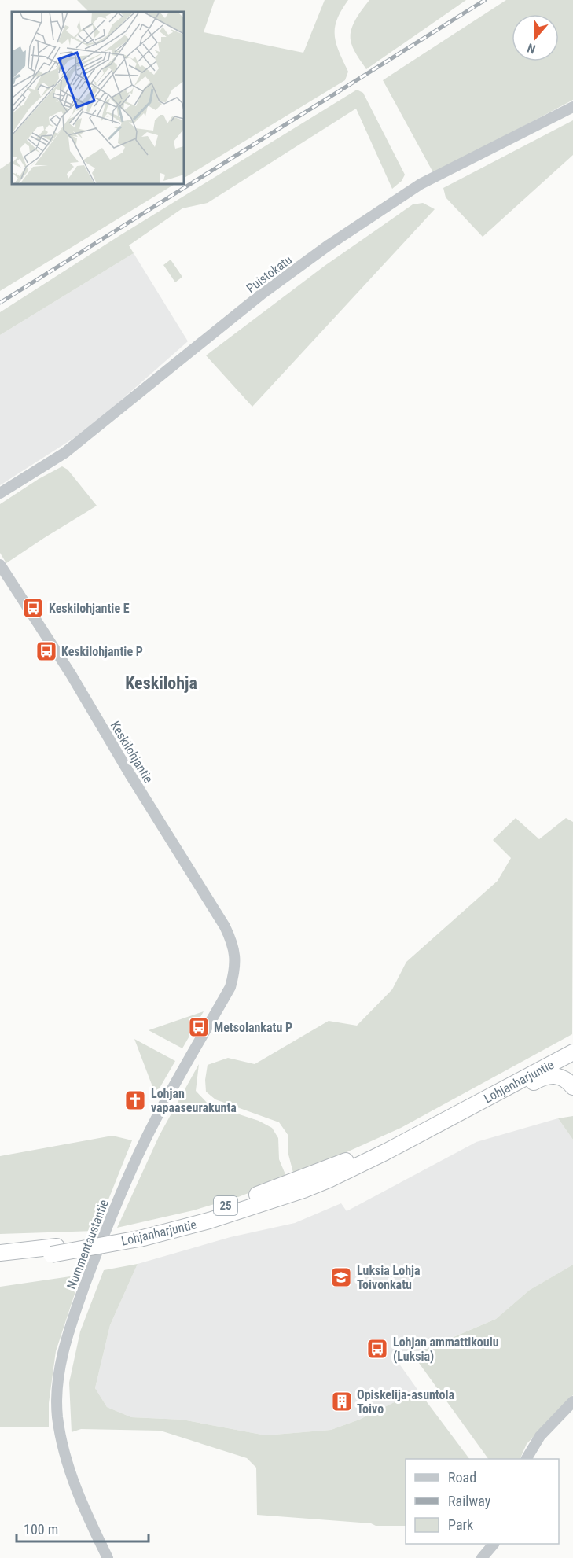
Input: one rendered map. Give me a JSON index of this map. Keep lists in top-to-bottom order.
{
  "streets": {
    "highway": ["Lohjanharjuntie", "25"],
    "street": ["Puistokatu", "Keskilohjantie", "Nummentaustantie"]
  },
  "crossings": [
    ["Keskilohjantie", "Nummentaustantie"]
  ],
  "districts": ["Keskilohja"],
  "places": {
    "bus stop": [
      "Keskilohjantie E",
      "Keskilohjantie P",
      "Metsolankatu P",
      "Lohjan ammattikoulu (Luksia)"
    ],
    "church": ["Lohjan vapaaseurakunta"],
    "school or university": ["Luksia Lohja Toivonkatu"],
    "building": ["Opiskelija-asuntola Toivo"]
  },
  "legend": ["Road", "Railway", "Park"],
  "scale_bar": "100 m",
  "north": "bottom"
}
